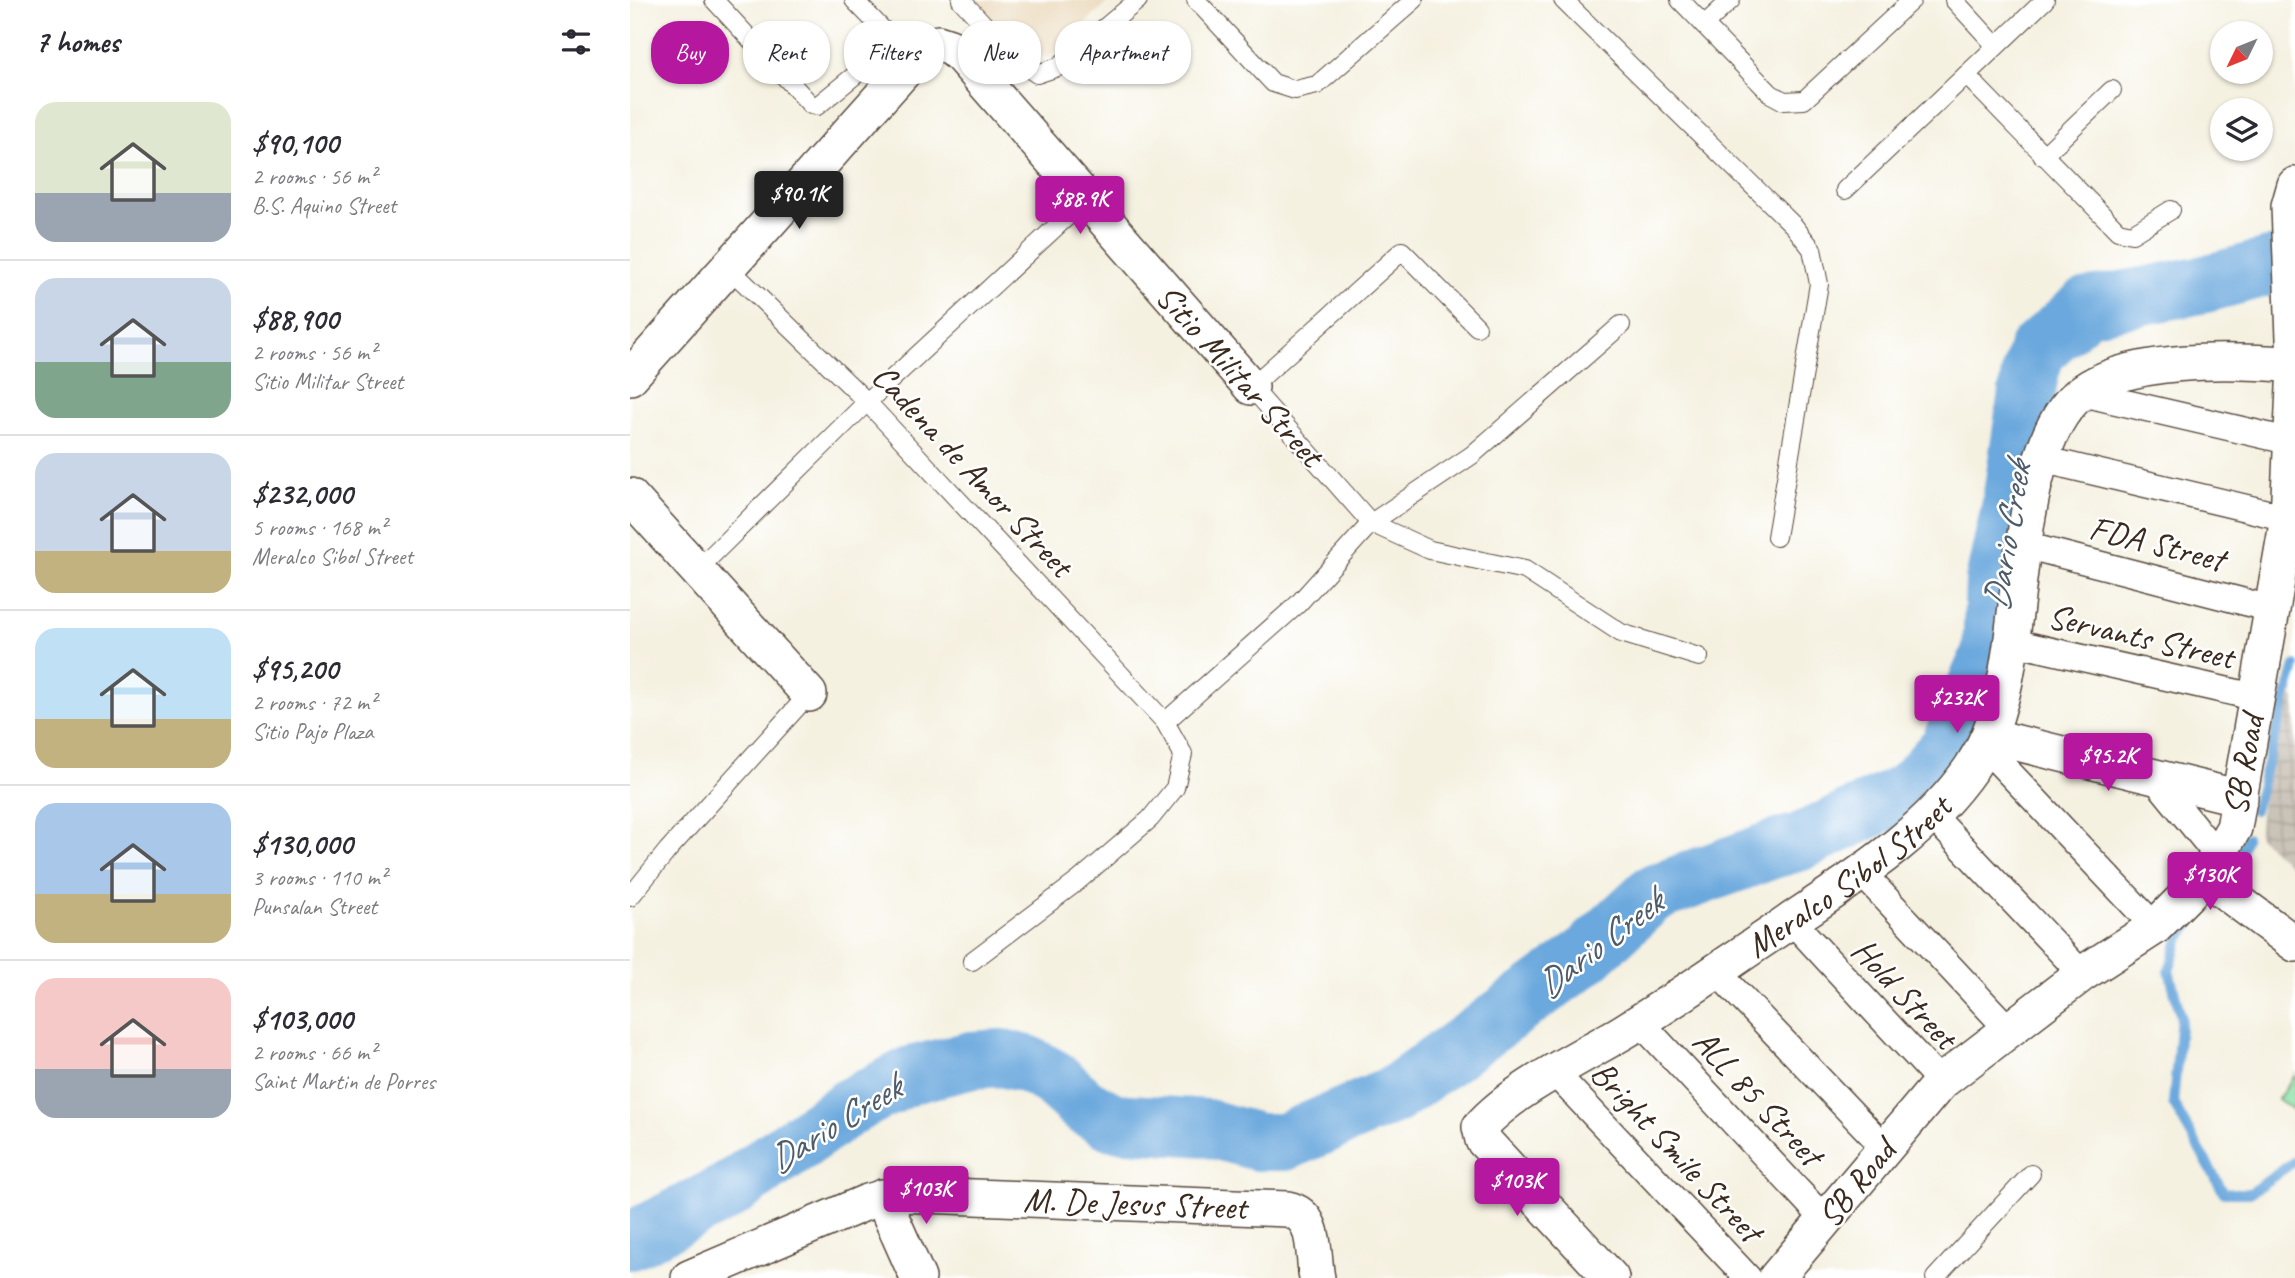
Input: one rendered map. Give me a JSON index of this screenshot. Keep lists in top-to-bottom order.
{
  "streets": {
    "street": [
      "Sitio Militar Street",
      "FDA Street",
      "Servants Street",
      "SB Road",
      "Meralco Sibol Street",
      "Hold Street",
      "ALL 85 Street",
      "Bright Smile Street",
      "M. De Jesus Street"
    ],
    "lane": ["Cadena de Amor Street"]
  },
  "crossings": [
    ["Sitio Militar Street", "Cadena de Amor Street"],
    ["FDA Street", "SB Road"],
    ["FDA Street", "Meralco Sibol Street"],
    ["Servants Street", "SB Road"],
    ["Servants Street", "Meralco Sibol Street"],
    ["SB Road", "Meralco Sibol Street"],
    ["SB Road", "Hold Street"],
    ["SB Road", "ALL 85 Street"],
    ["Meralco Sibol Street", "Hold Street"],
    ["Meralco Sibol Street", "ALL 85 Street"],
    ["Meralco Sibol Street", "Bright Smile Street"]
  ],
  "water": ["Dario Creek"],
  "north": "bottom left",
  "page": {
    "heading": "7 homes",
    "chip": [
      "Buy",
      "Rent",
      "Filters",
      "New",
      "Apartment"
    ],
    "list": [
      {
        "name": "$90,100",
        "note": "2 rooms · 56 m² · B.S. Aquino Street"
      },
      {
        "name": "$88,900",
        "note": "2 rooms · 56 m² · Sitio Militar Street"
      },
      {
        "name": "$232,000",
        "note": "5 rooms · 168 m² · Meralco Sibol Street"
      },
      {
        "name": "$95,200",
        "note": "2 rooms · 72 m² · Sitio Pajo Plaza"
      },
      {
        "name": "$130,000",
        "note": "3 rooms · 110 m² · Punsalan Street"
      },
      {
        "name": "$103,000",
        "note": "2 rooms · 66 m² · Saint Martin de Porres"
      }
    ],
    "price": [
      "$90.1K",
      "$88.9K",
      "$232K",
      "$95.2K",
      "$130K",
      "$103K",
      "$103K"
    ]
  }
}
